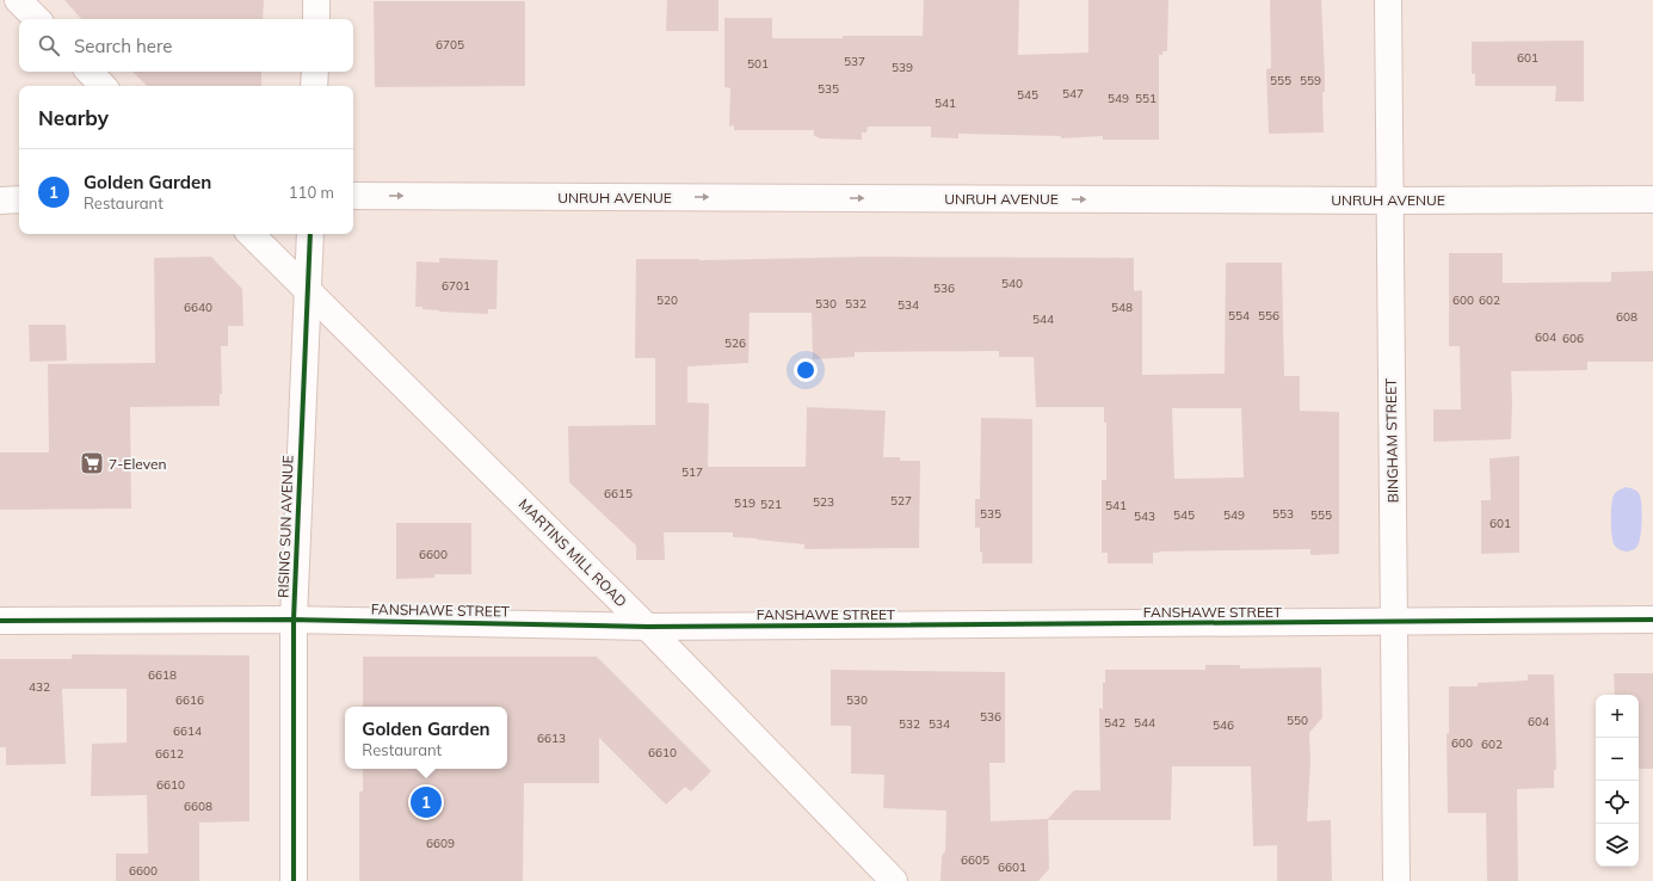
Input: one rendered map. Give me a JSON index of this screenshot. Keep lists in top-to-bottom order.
{
  "streets": {
    "street": [
      "UNRUH AVENUE",
      "BINGHAM STREET",
      "RISING SUN AVENUE",
      "MARTINS MILL ROAD",
      "FANSHAWE STREET"
    ]
  },
  "crossings": [
    ["UNRUH AVENUE", "BINGHAM STREET"],
    ["BINGHAM STREET", "FANSHAWE STREET"],
    ["RISING SUN AVENUE", "MARTINS MILL ROAD"],
    ["RISING SUN AVENUE", "FANSHAWE STREET"],
    ["MARTINS MILL ROAD", "FANSHAWE STREET"]
  ],
  "one_way": ["UNRUH AVENUE"],
  "places": {
    "supermarket": ["7-Eleven"]
  },
  "house_numbers": [
    "6705",
    "601",
    "537",
    "501",
    "539",
    "555",
    "559",
    "535",
    "547",
    "545",
    "549",
    "551",
    "541",
    "540",
    "6701",
    "536",
    "520",
    "600",
    "602",
    "530",
    "532",
    "534",
    "6640",
    "548",
    "554",
    "556",
    "608",
    "544",
    "604",
    "606",
    "526",
    "517",
    "6615",
    "527",
    "523",
    "519",
    "521",
    "541",
    "535",
    "553",
    "545",
    "549",
    "555",
    "543",
    "601",
    "6600",
    "6618",
    "432",
    "6616",
    "530",
    "536",
    "550",
    "604",
    "542",
    "544",
    "532",
    "534",
    "546",
    "6614",
    "6613",
    "600",
    "602",
    "6610",
    "6612",
    "6610",
    "6608",
    "6609",
    "6605",
    "6601",
    "6600"
  ],
  "page": {
    "search": "Search here",
    "heading": "Nearby",
    "list": [
      {
        "mark": "1",
        "name": "Golden Garden",
        "note": "Restaurant",
        "value": "110 m"
      }
    ],
    "map_buttons": ["+", "−"],
    "popup": ["Golden Garden", "Restaurant"],
    "pins": "1"
  }
}
